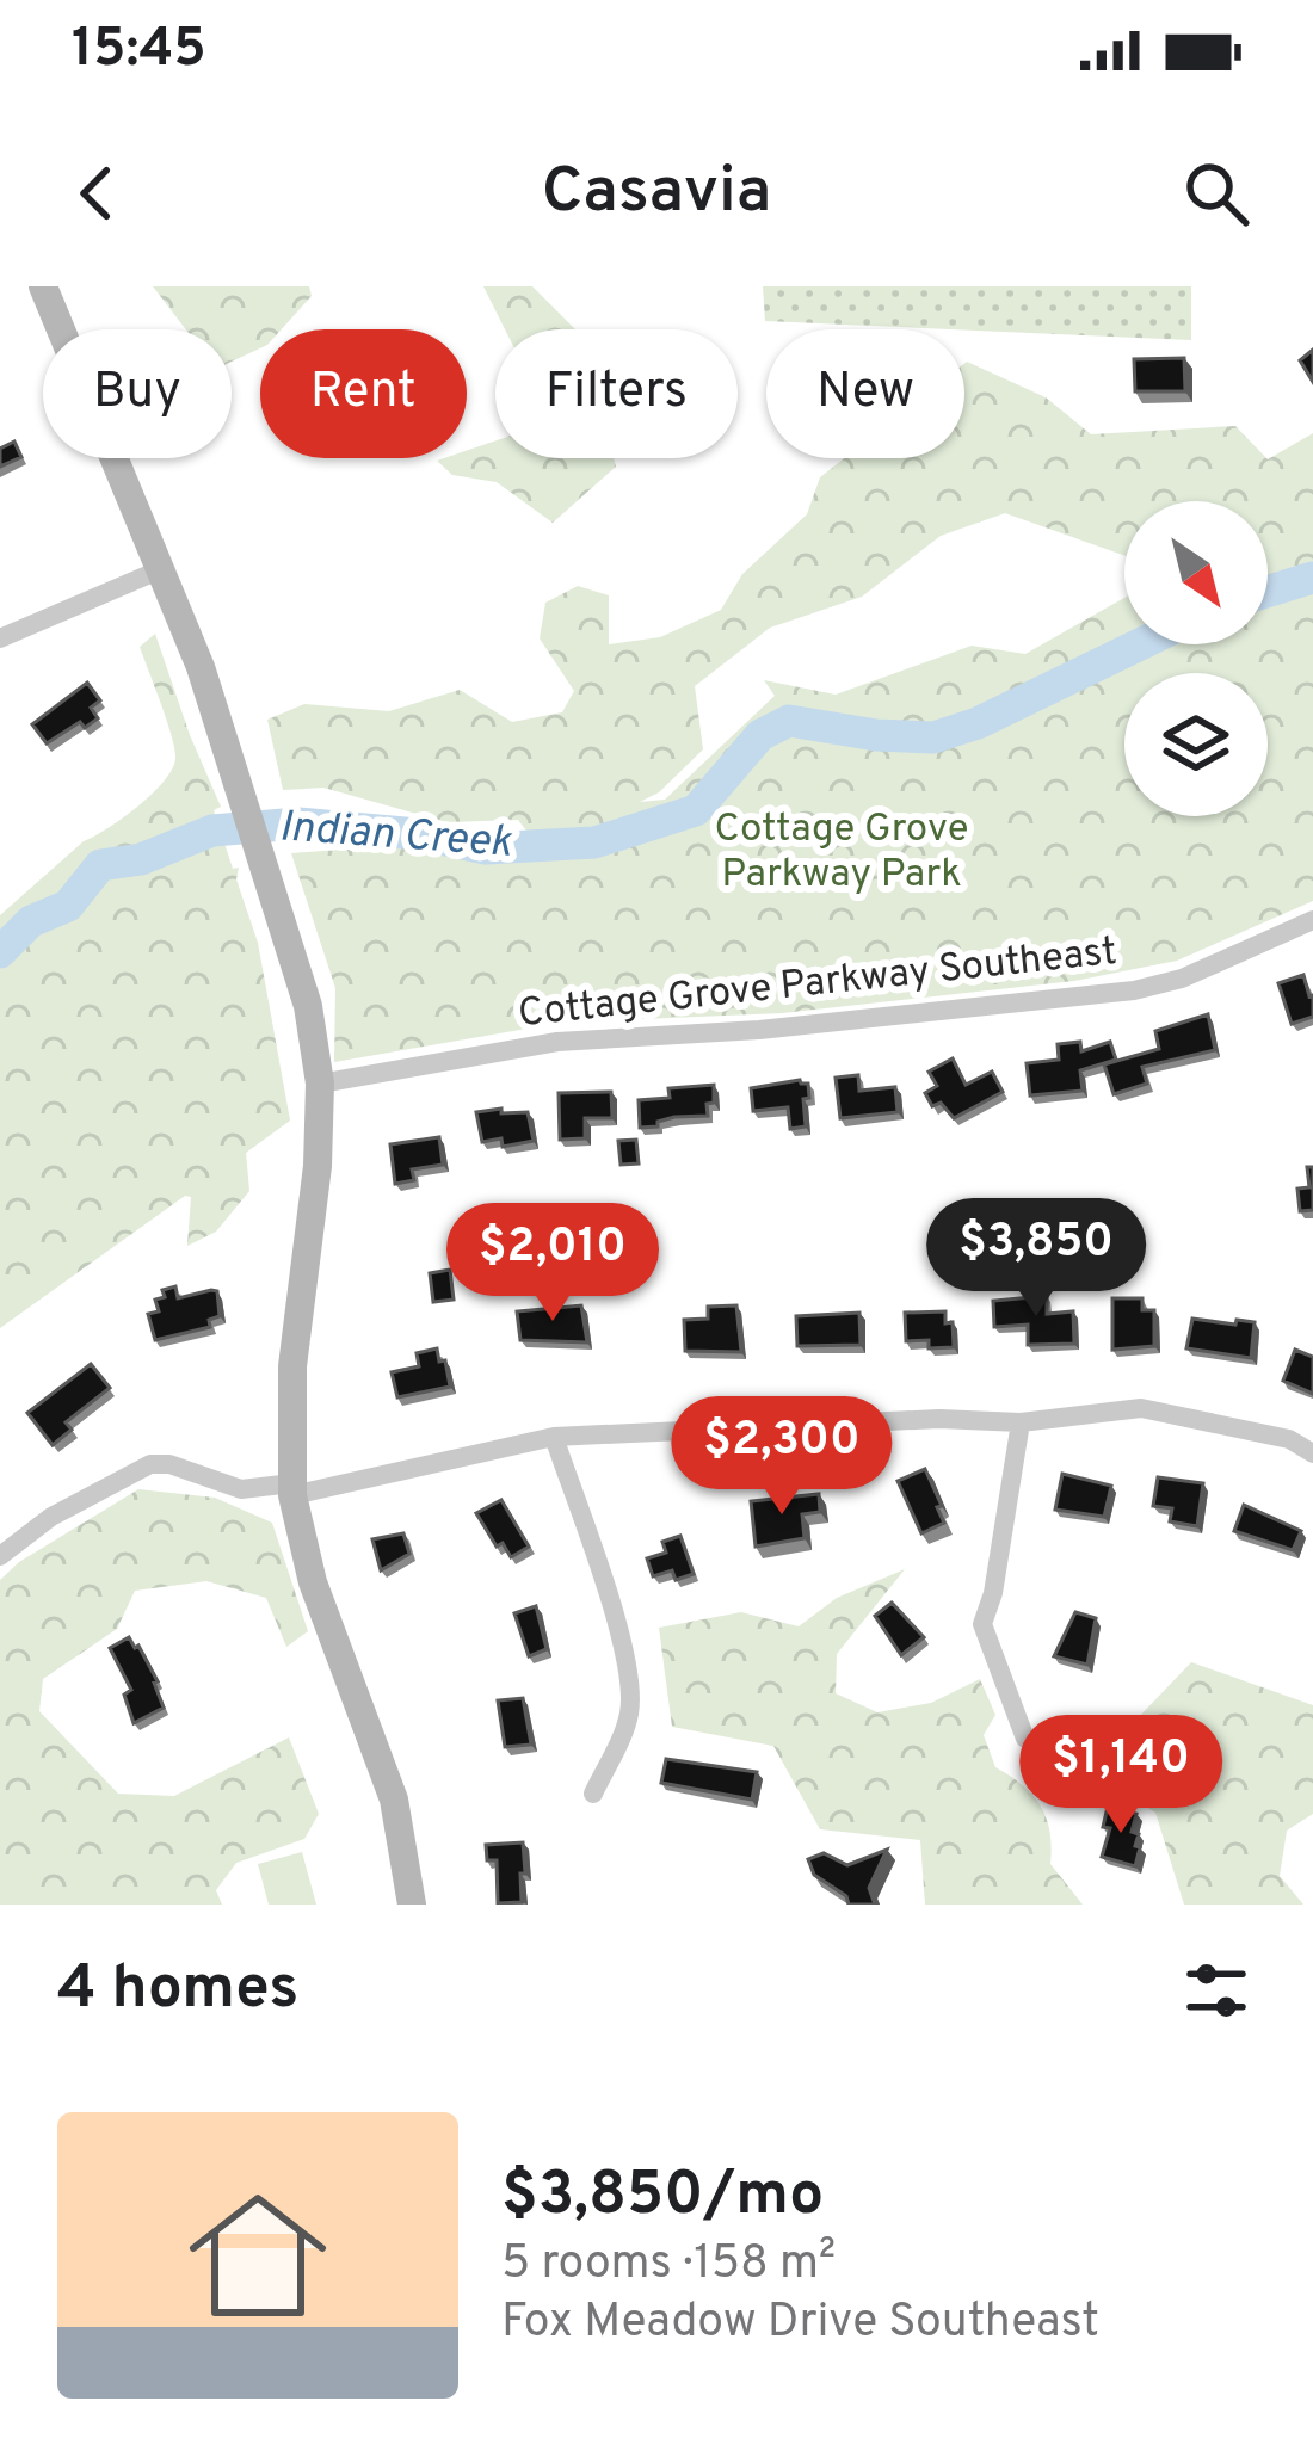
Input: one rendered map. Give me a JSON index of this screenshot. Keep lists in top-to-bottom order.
{
  "streets": {
    "street": ["Cottage Grove Parkway Southeast"]
  },
  "water": ["Indian Creek"],
  "parks": ["Cottage Grove Parkway Park"],
  "north": "bottom right",
  "page": {
    "status": "15:45",
    "header": "Casavia",
    "chip": [
      "Buy",
      "Rent",
      "Filters",
      "New"
    ],
    "price": [
      "$3,850",
      "$2,010",
      "$2,300",
      "$1,140"
    ],
    "heading": "4 homes",
    "list": [
      {
        "name": "$3,850/mo",
        "note": "5 rooms · 158 m² · Fox Meadow Drive Southeast"
      }
    ]
  }
}
